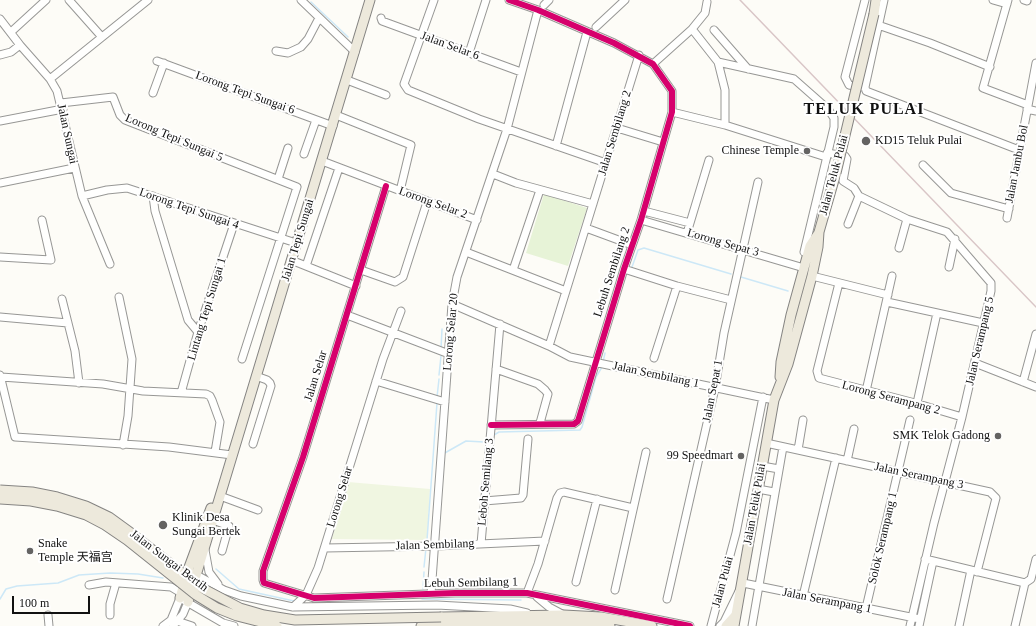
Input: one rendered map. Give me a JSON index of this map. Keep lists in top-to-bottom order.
{
  "streets": {
    "main road": ["Jalan Teluk Pulai", "Jalan Tepi Sungai", "Jalan Sungai Bertih"],
    "street": [
      "Jalan Selar 6",
      "Lorong Tepi Sungai 6",
      "Jalan Sembilang 2",
      "Jalan Sungai",
      "Lorong Tepi Sungai 5",
      "Jalan Jambu Bol",
      "Lorong Selar 2",
      "Lorong Tepi Sungai 4",
      "Lorong Sepat 3",
      "Lebuh Sembilang 2",
      "Lintang Tepi Sungai 1",
      "Lorong Selar 20",
      "Jalan Serampang 5",
      "Jalan Sembilang 1",
      "Jalan Selar",
      "Jalan Sepat 1",
      "Lorong Serampang 2",
      "Jalan Serampang 3",
      "Leboh Semilang 3",
      "Lorong Selar",
      "Solok Serampang 1",
      "Jalan Sembilang",
      "Jalan Pulai",
      "Lebuh Sembilang 1",
      "Jalan Serampang 1"
    ]
  },
  "crossings": [
    ["Jalan Selar 6", "Lorong Selar 20"],
    ["Lorong Tepi Sungai 6", "Jalan Tepi Sungai"],
    ["Jalan Sembilang 2", "Lebuh Sembilang 2"],
    ["Jalan Sembilang 2", "Jalan Sembilang 1"],
    ["Jalan Sungai", "Lorong Tepi Sungai 5"],
    ["Jalan Sungai", "Lorong Tepi Sungai 4"],
    ["Lorong Tepi Sungai 5", "Jalan Tepi Sungai"],
    ["Jalan Teluk Pulai", "Lorong Sepat 3"],
    ["Jalan Teluk Pulai", "Jalan Sembilang 1"],
    ["Jalan Teluk Pulai", "Jalan Serampang 3"],
    ["Jalan Teluk Pulai", "Jalan Serampang 1"],
    ["Lorong Selar 2", "Jalan Tepi Sungai"],
    ["Lorong Selar 2", "Lorong Selar 20"],
    ["Lorong Selar 2", "Jalan Selar"],
    ["Lorong Tepi Sungai 4", "Jalan Tepi Sungai"],
    ["Lorong Tepi Sungai 4", "Lintang Tepi Sungai 1"],
    ["Lorong Sepat 3", "Lebuh Sembilang 2"],
    ["Lorong Sepat 3", "Jalan Sepat 1"],
    ["Lebuh Sembilang 2", "Jalan Sembilang 1"],
    ["Lebuh Sembilang 2", "Leboh Semilang 3"],
    ["Lorong Selar 20", "Jalan Sembilang 1"],
    ["Lorong Selar 20", "Jalan Sembilang"],
    ["Lorong Selar 20", "Lebuh Sembilang 1"],
    ["Jalan Serampang 5", "Lorong Serampang 2"],
    ["Jalan Serampang 5", "Jalan Serampang 3"],
    ["Jalan Serampang 5", "Jalan Serampang 1"],
    ["Jalan Sembilang 1", "Jalan Sepat 1"],
    ["Jalan Sembilang 1", "Leboh Semilang 3"],
    ["Jalan Sembilang 1", "Jalan Pulai"],
    ["Jalan Selar", "Lebuh Sembilang 1"],
    ["Jalan Serampang 3", "Solok Serampang 1"],
    ["Leboh Semilang 3", "Jalan Sembilang"],
    ["Lorong Selar", "Jalan Sembilang"],
    ["Lorong Selar", "Lebuh Sembilang 1"],
    ["Solok Serampang 1", "Jalan Serampang 1"]
  ],
  "districts": ["TELUK PULAI"],
  "places": [
    "KD15 Teluk Pulai",
    "Chinese Temple",
    "SMK Telok Gadong",
    "99 Speedmart",
    "Klinik Desa Sungai Bertek",
    "Snake Temple 天福宫"
  ],
  "scale_bar": "100 m"
}
